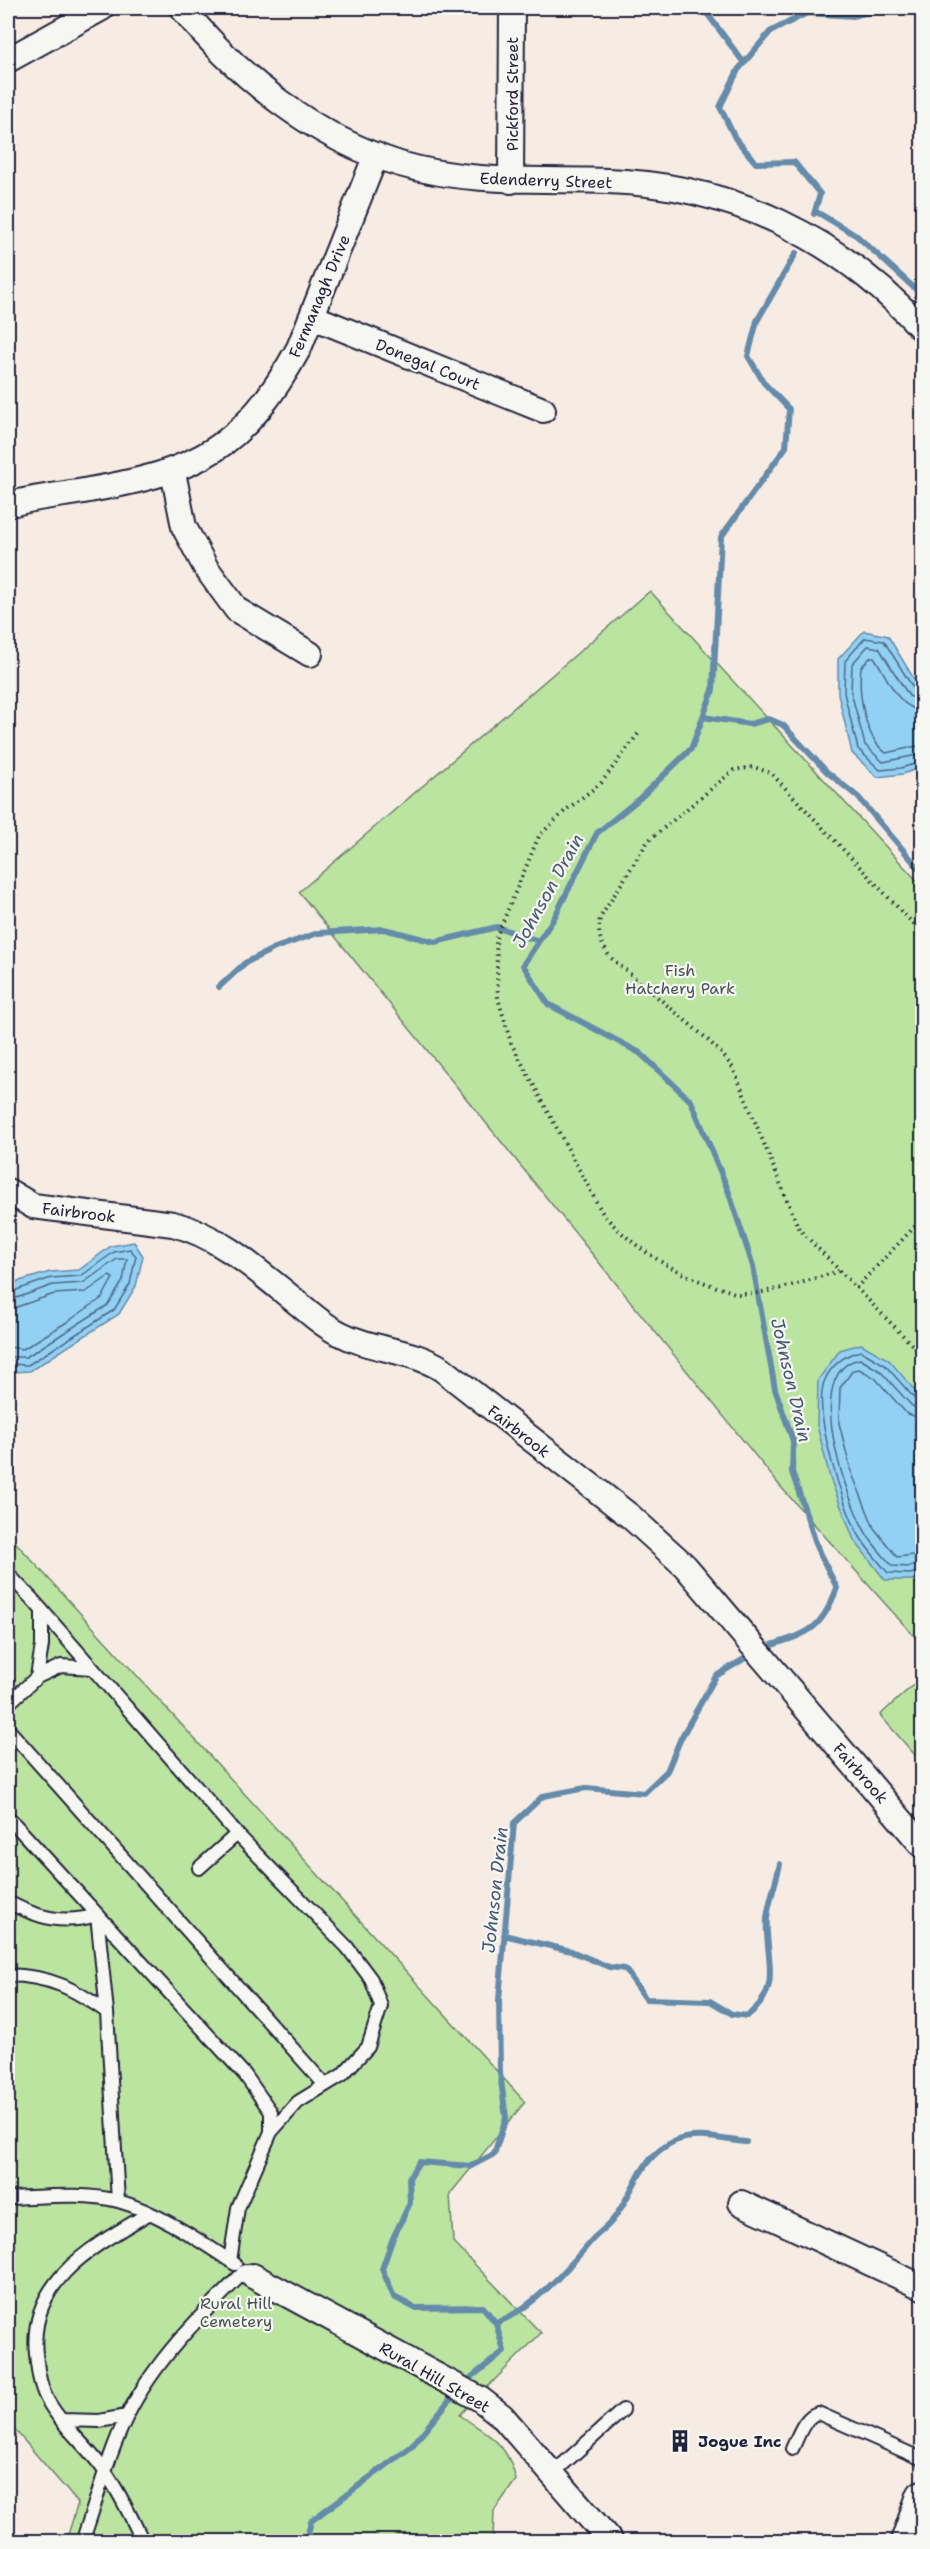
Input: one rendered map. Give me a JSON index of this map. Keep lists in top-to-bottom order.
{
  "streets": {
    "street": [
      "Pickford Street",
      "Edenderry Street",
      "Fermanagh Drive",
      "Donegal Court",
      "Fairbrook",
      "Rural Hill Street"
    ]
  },
  "crossings": [
    ["Pickford Street", "Edenderry Street"],
    ["Edenderry Street", "Fermanagh Drive"],
    ["Fermanagh Drive", "Donegal Court"]
  ],
  "water": ["Johnson Drain"],
  "parks": ["Fish Hatchery Park", "Rural Hill Cemetery"],
  "places": {
    "building": ["Jogue Inc"]
  }
}
